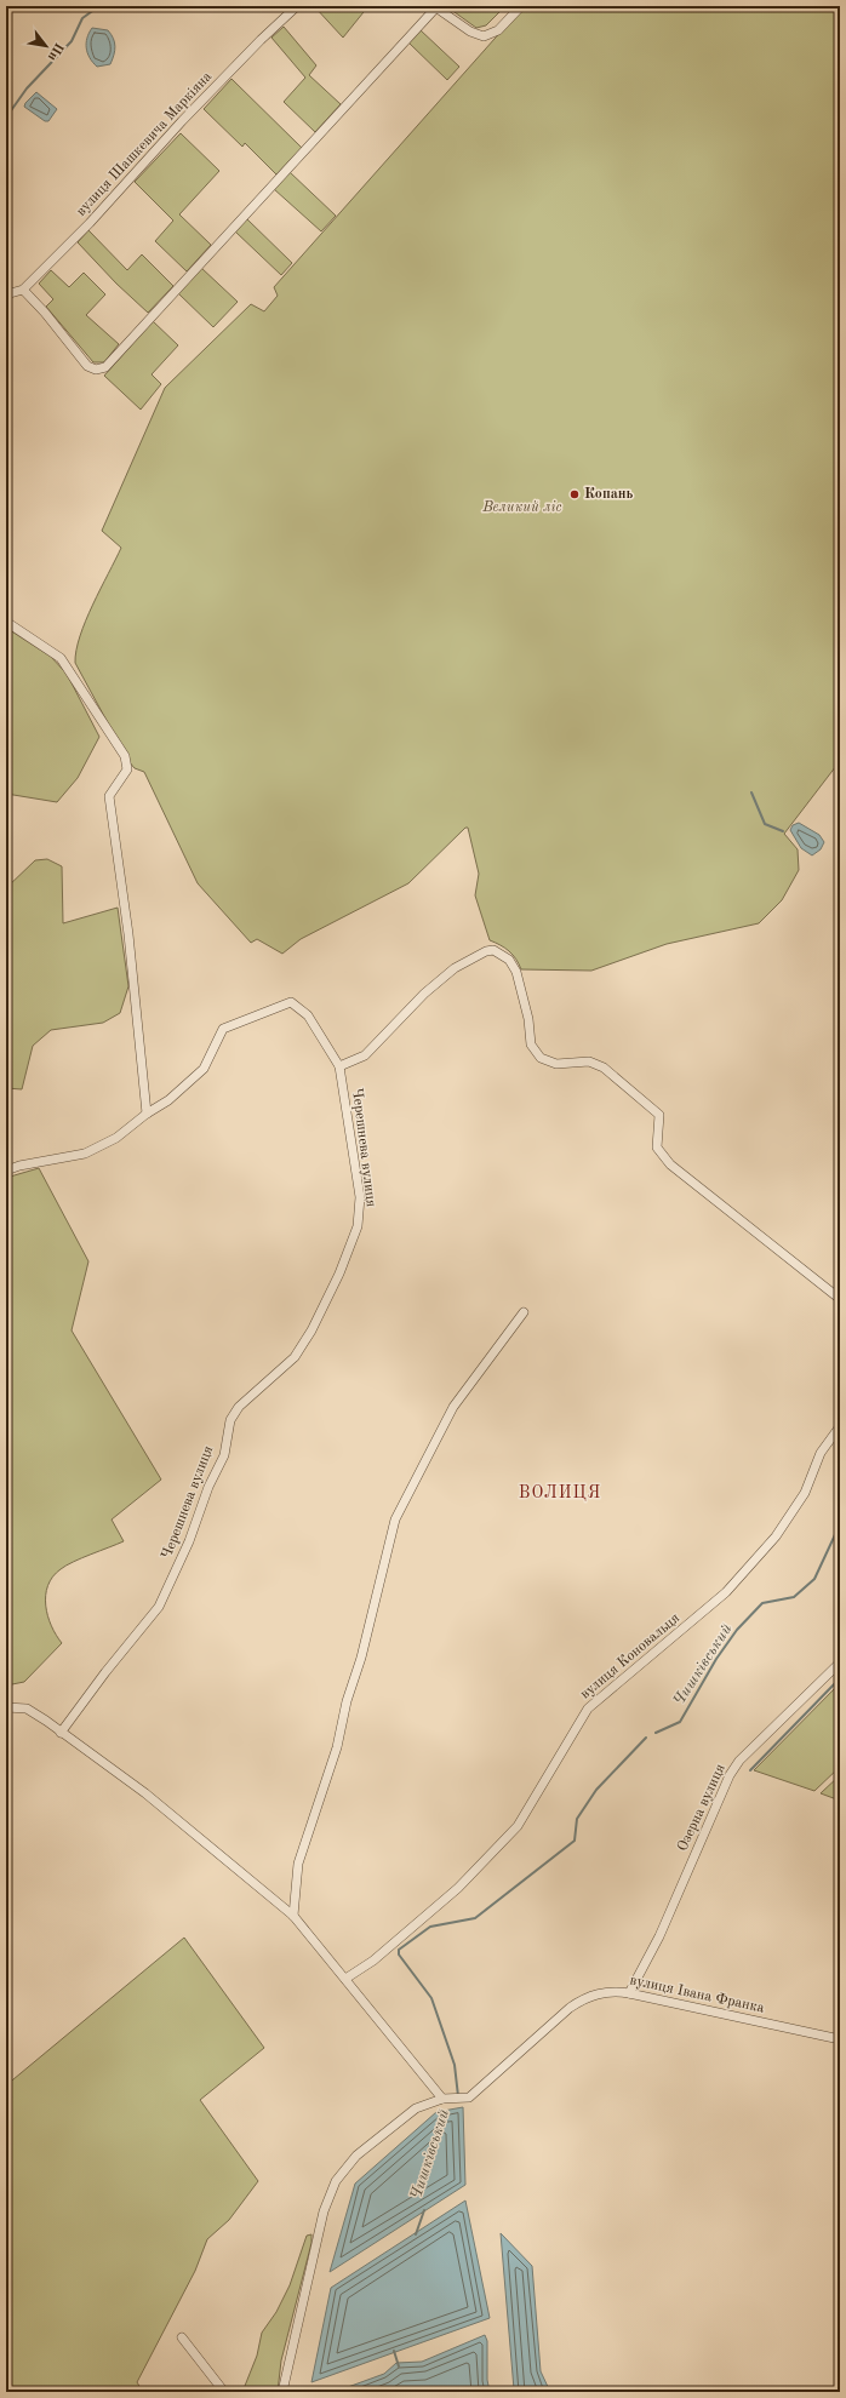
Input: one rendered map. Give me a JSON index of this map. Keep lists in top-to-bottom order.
{
  "streets": {
    "street": [
      "вулиця Шашкевича Маркіяна",
      "Черешнева вулиця",
      "вулиця Коновальця",
      "Озерна вулиця",
      "вулиця Івана Франка"
    ]
  },
  "crossings": [
    ["Озерна вулиця", "вулиця Івана Франка"]
  ],
  "districts": ["ВОЛИЦЯ"],
  "water": ["Чишківський"],
  "parks": ["Великий ліс"],
  "places": ["Копань"],
  "north": "bottom right"
}
